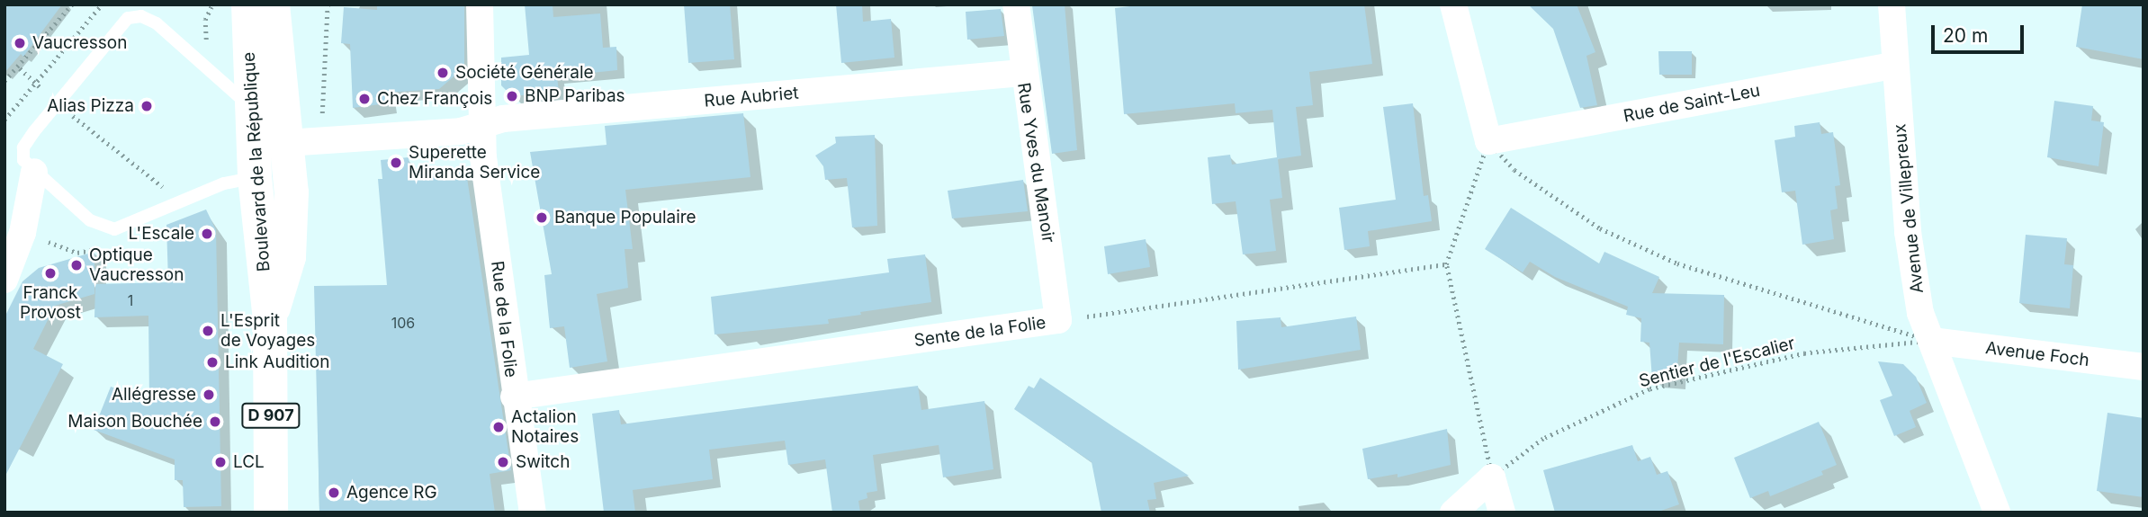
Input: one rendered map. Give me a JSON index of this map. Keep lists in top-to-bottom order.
{
  "streets": {
    "main road": ["Boulevard de la République", "D 907"],
    "street": [
      "Rue Aubriet",
      "Rue de Saint-Leu",
      "Rue Yves du Manoir",
      "Avenue de Villepreux",
      "Rue de la Folie",
      "Sente de la Folie",
      "Avenue Foch"
    ],
    "path": ["Sentier de l'Escalier"]
  },
  "crossings": [
    ["Rue Aubriet", "Boulevard de la République"],
    ["Rue Aubriet", "Rue Yves du Manoir"],
    ["Rue Aubriet", "Rue de la Folie"],
    ["Rue de Saint-Leu", "Avenue de Villepreux"],
    ["Rue Yves du Manoir", "Sente de la Folie"],
    ["Avenue de Villepreux", "Avenue Foch"],
    ["Avenue de Villepreux", "Sentier de l'Escalier"],
    ["Rue de la Folie", "Sente de la Folie"],
    ["Avenue Foch", "Sentier de l'Escalier"]
  ],
  "places": [
    "Vaucresson",
    "Société Générale",
    "BNP Paribas",
    "Chez François",
    "Alias Pizza",
    "Superette Miranda Service",
    "Banque Populaire",
    "L'Escale",
    "Optique Vaucresson",
    "Franck Provost",
    "L'Esprit de Voyages",
    "Link Audition",
    "Allégresse",
    "Maison Bouchée",
    "Actalion Notaires",
    "LCL",
    "Switch",
    "Agence RG"
  ],
  "house_numbers": ["1", "106"],
  "scale_bar": "20 m"
}
